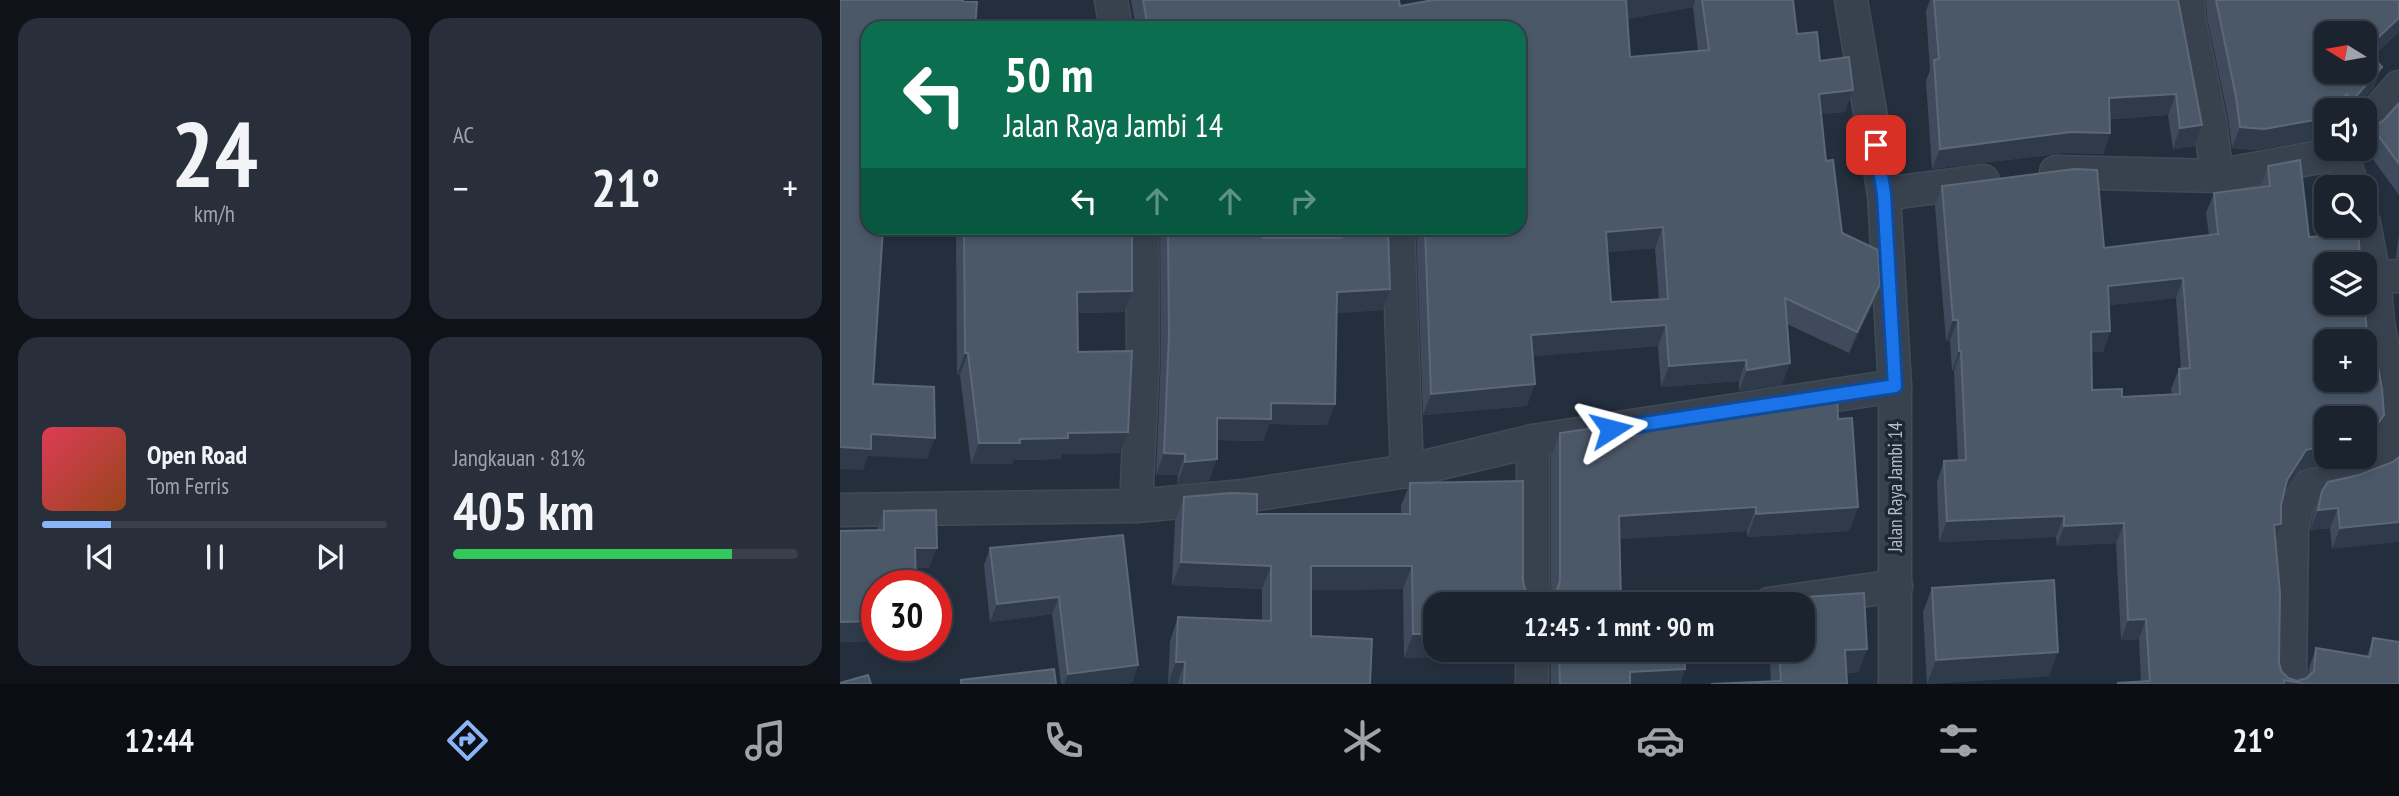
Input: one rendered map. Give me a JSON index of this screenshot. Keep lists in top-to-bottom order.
{
  "streets": {
    "street": ["Jalan Raya Jambi 14"]
  },
  "north": "left",
  "page": {
    "tile": [
      ["24", "km/h"],
      "AC",
      ["Jangkauan · 81%", "405 km"]
    ],
    "map_buttons": ["+", "−"],
    "turn": ["50 m", "Jalan Raya Jambi 14"],
    "heat": ["−", "21°", "+"],
    "song": ["Open Road", "Tom Ferris"],
    "limit": "30",
    "trip": "12:45 · 1 mnt · 90 m",
    "tabs": ["12:44", "21°"]
  }
}
